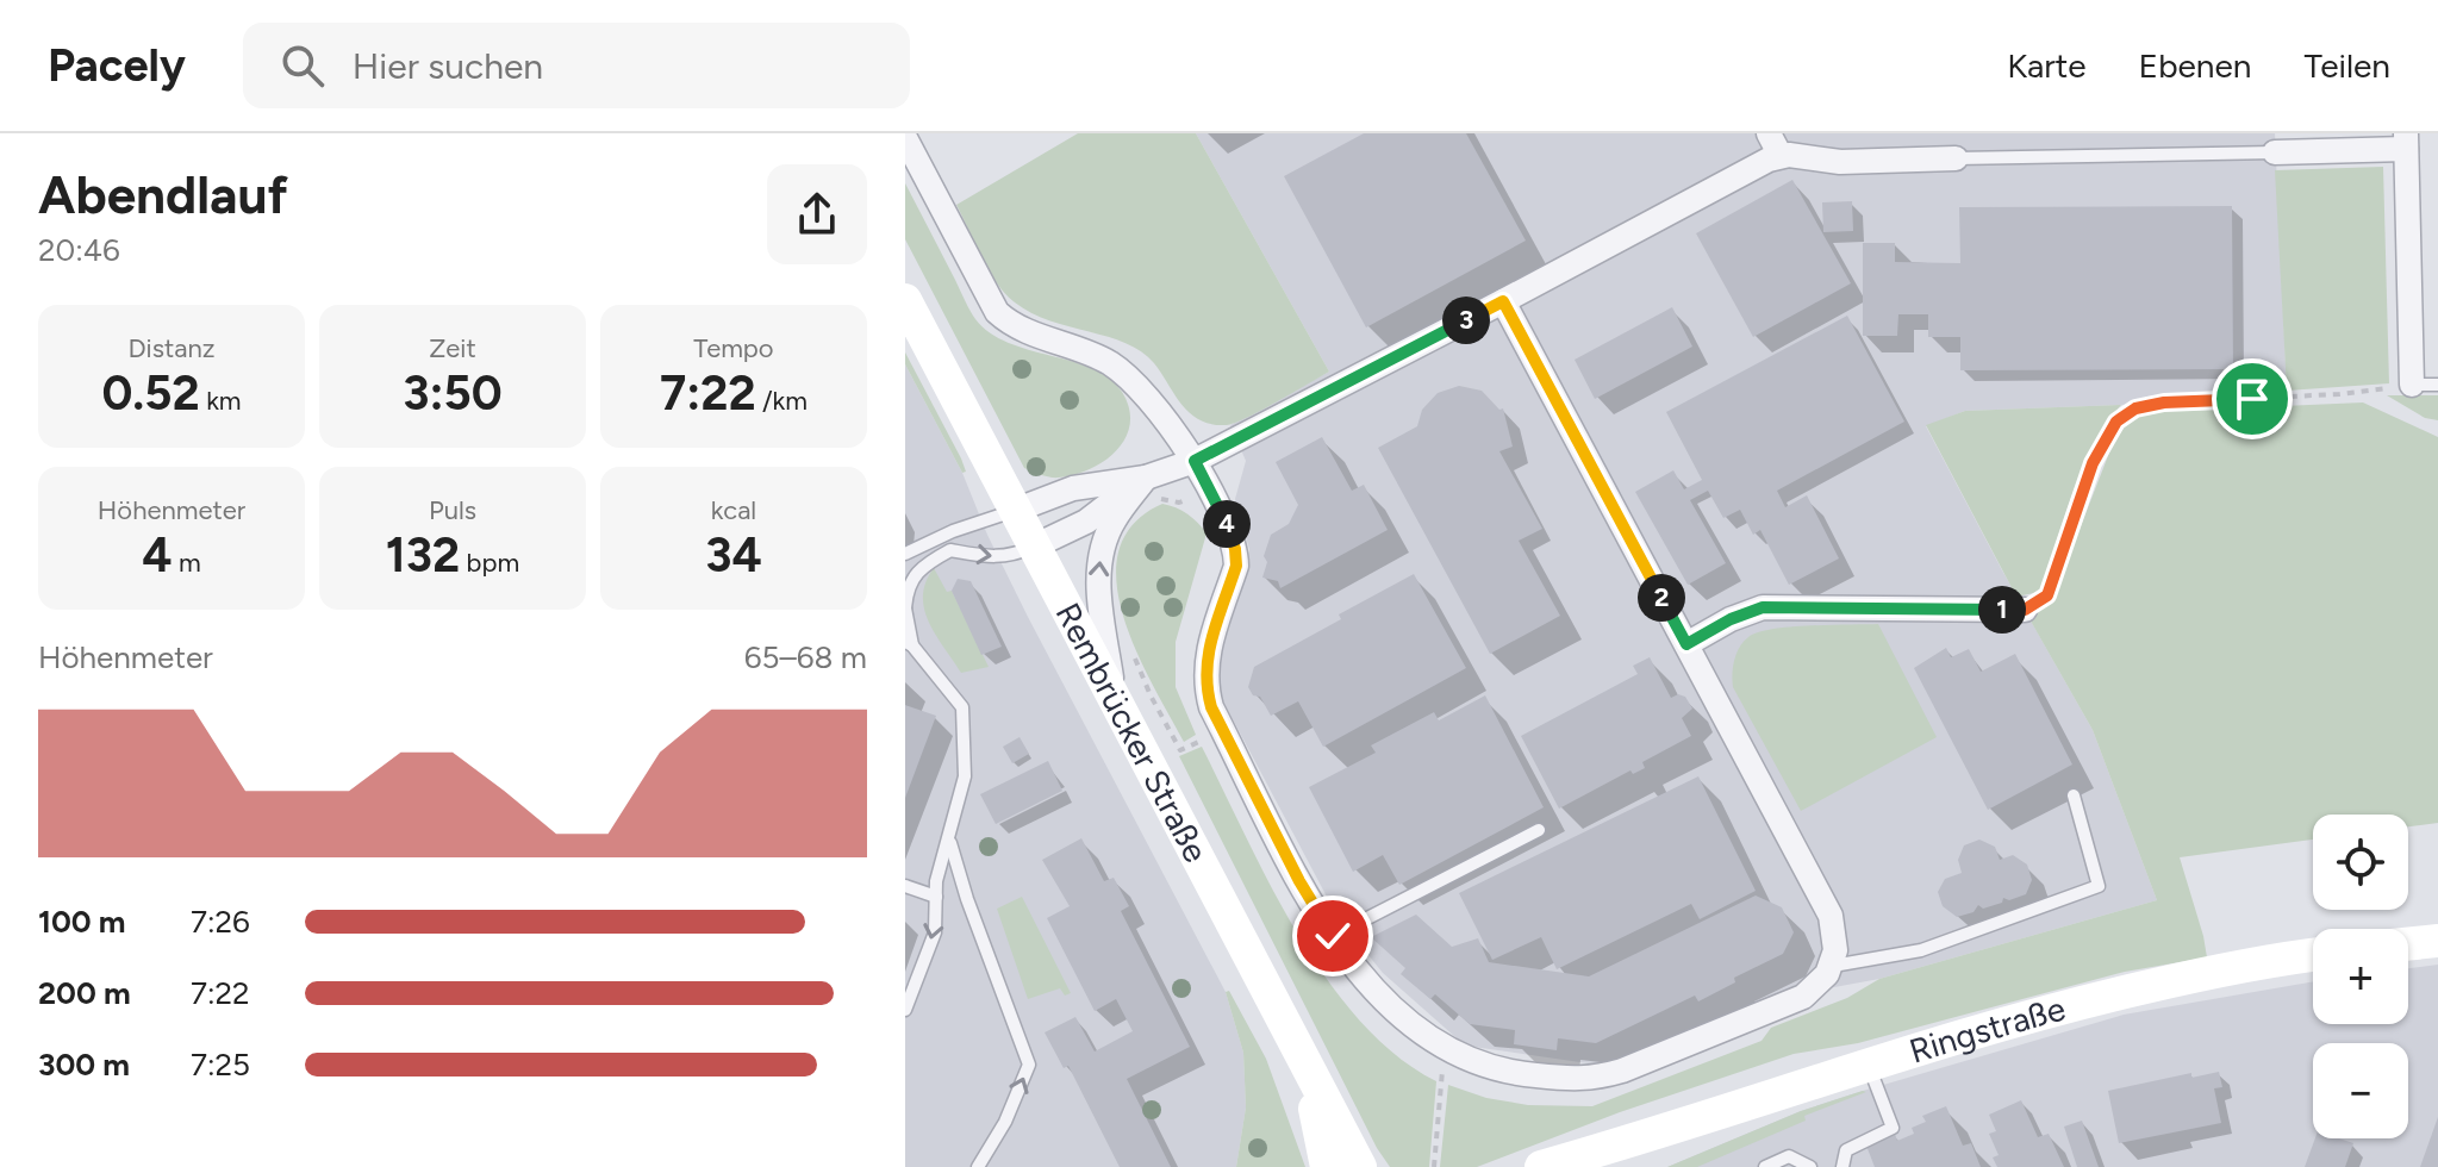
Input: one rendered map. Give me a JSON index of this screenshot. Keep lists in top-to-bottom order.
{
  "streets": {
    "main road": ["Rembrücker Straße", "Ringstraße"]
  },
  "page": {
    "header": "Pacely",
    "search": "Hier suchen",
    "nav": ["Karte", "Ebenen", "Teilen"],
    "heading": ["Abendlauf", "20:46"],
    "stats": [
      ["Distanz", "0.52 km"],
      ["Zeit", "3:50"],
      ["Tempo", "7:22 /km"],
      ["Höhenmeter", "4 m"],
      ["Puls", "132 bpm"],
      ["kcal", "34"]
    ],
    "pins": [
      "3",
      "4",
      "2",
      "1"
    ],
    "chart": ["Höhenmeter", "65–68 m"],
    "map_buttons": ["+", "−"],
    "list": [
      {
        "name": "100 m",
        "note": "7:26"
      },
      {
        "name": "200 m",
        "note": "7:22"
      },
      {
        "name": "300 m",
        "note": "7:25"
      }
    ]
  }
}
